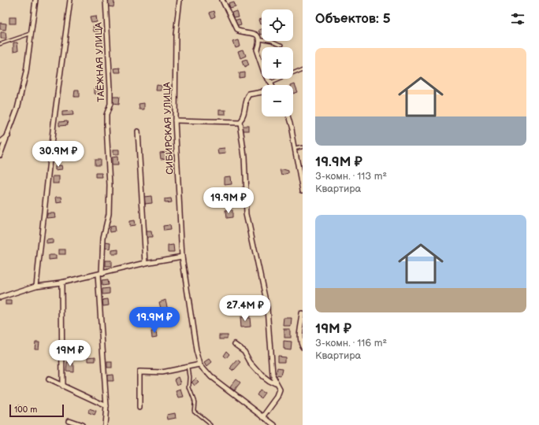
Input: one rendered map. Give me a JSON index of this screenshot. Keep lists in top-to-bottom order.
{
  "streets": {
    "street": ["ТАЁЖНАЯ УЛИЦА", "СИБИРСКАЯ УЛИЦА"]
  },
  "scale_bar": "100 m",
  "page": {
    "heading": "Объектов: 5",
    "map_buttons": ["+", "−"],
    "list": [
      {
        "name": "19.9M ₽",
        "note": "3-комн. · 113 m² · Квартира"
      },
      {
        "name": "19M ₽",
        "note": "3-комн. · 116 m² · Квартира"
      }
    ],
    "price": [
      "30.9M ₽",
      "19.9M ₽",
      "27.4M ₽",
      "19.9M ₽",
      "19M ₽"
    ],
    "scale": "100 m"
  }
}
